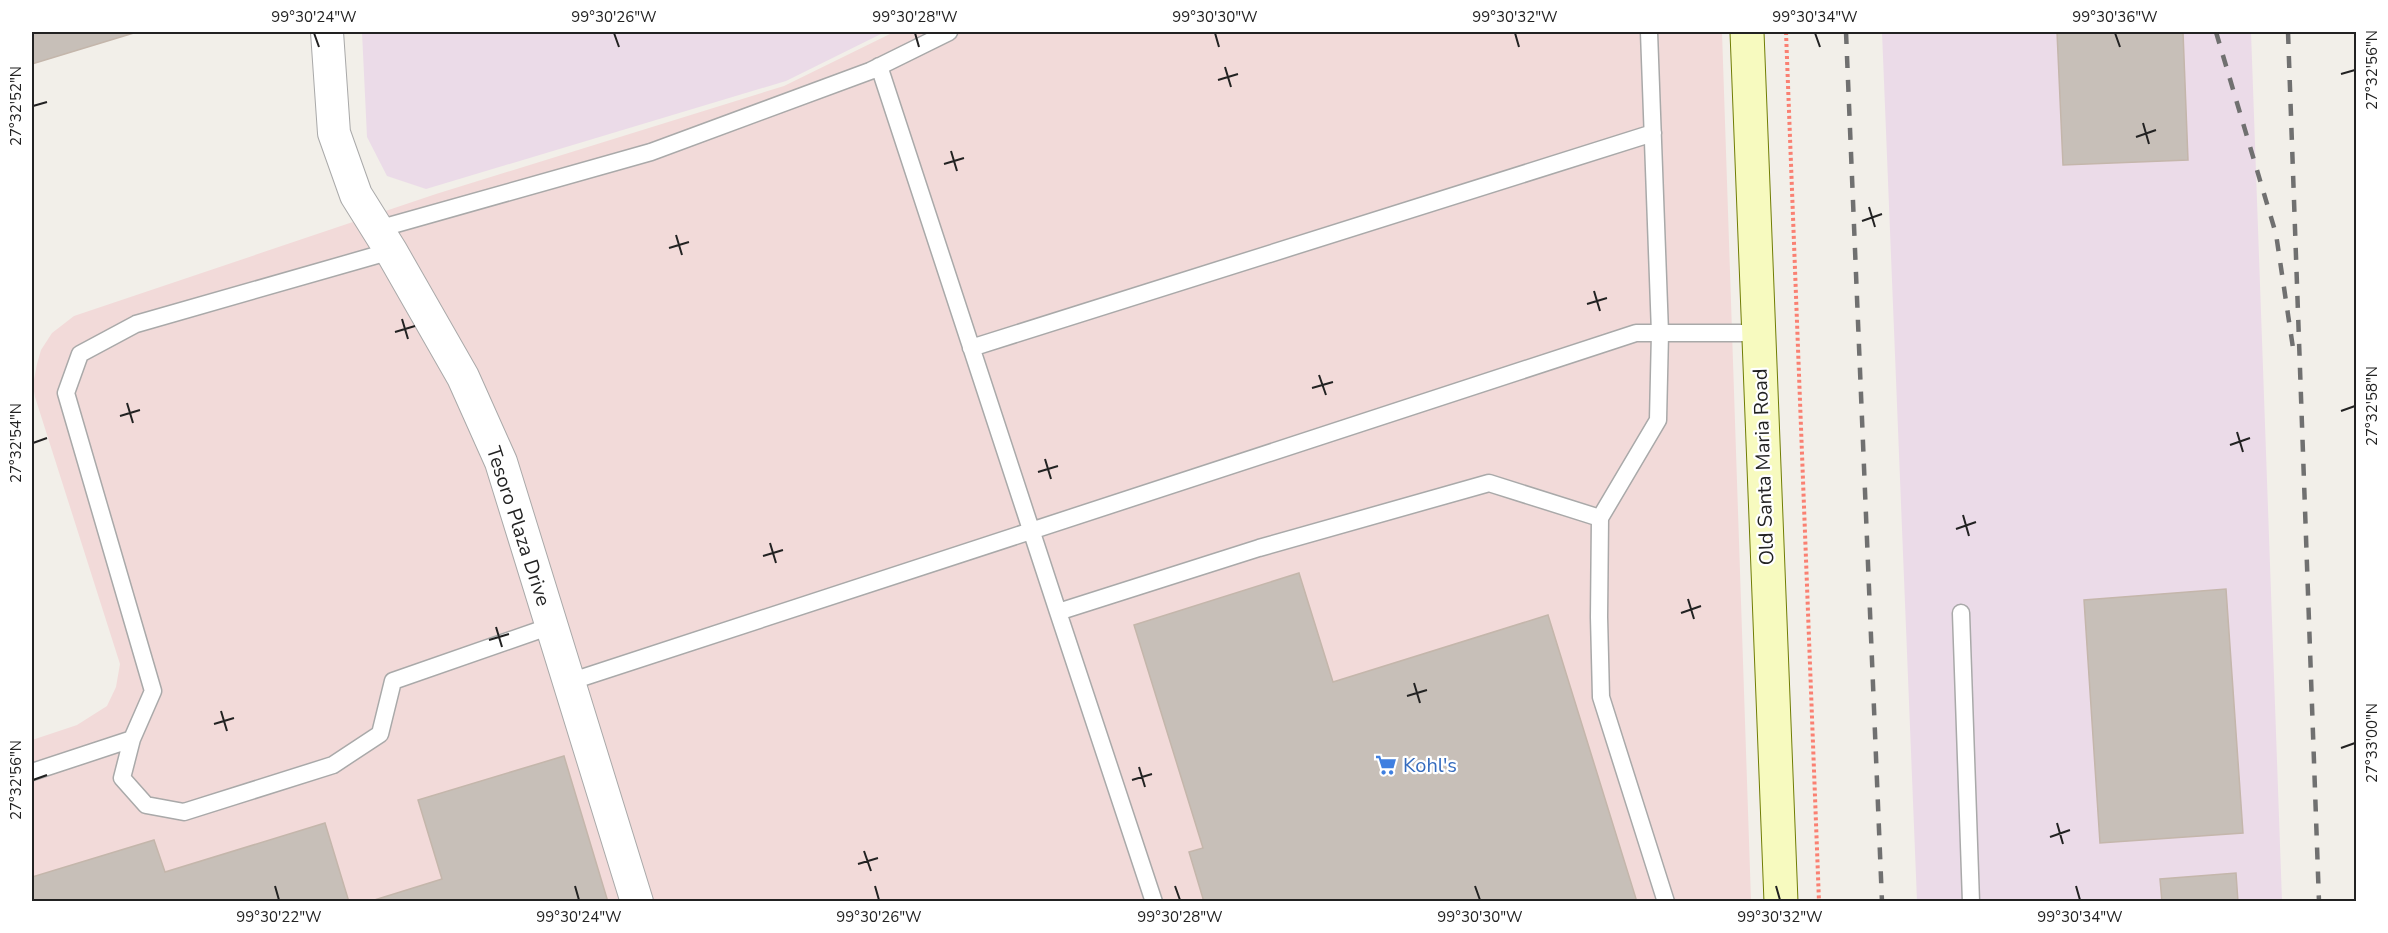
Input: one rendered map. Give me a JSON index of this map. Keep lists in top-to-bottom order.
{
  "streets": {
    "main road": ["Old Santa Maria Road"],
    "street": ["Tesoro Plaza Drive"]
  },
  "places": {
    "supermarket": ["Kohl's"]
  },
  "coordinates": [
    "99°30'24\"W",
    "99°30'26\"W",
    "99°30'28\"W",
    "99°30'30\"W",
    "99°30'32\"W",
    "99°30'34\"W",
    "99°30'36\"W",
    "27°32'56\"N",
    "27°32'52\"N",
    "27°32'58\"N",
    "27°32'54\"N",
    "27°33'00\"N",
    "99°30'22\"W"
  ]
}
